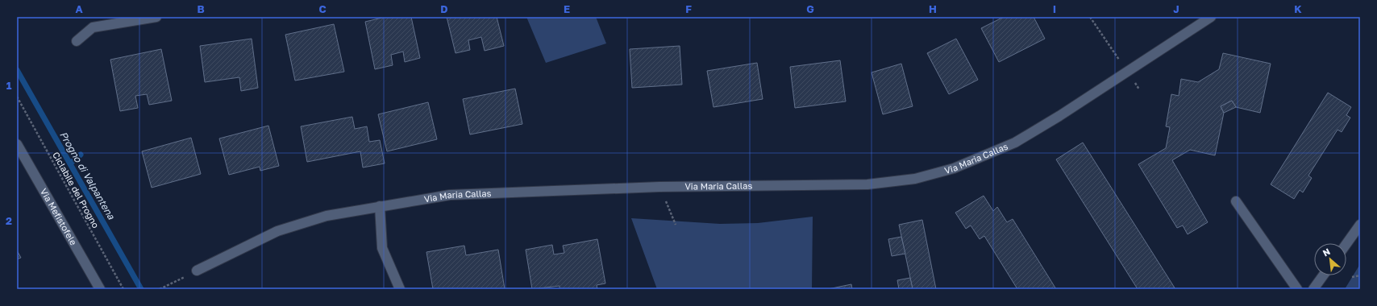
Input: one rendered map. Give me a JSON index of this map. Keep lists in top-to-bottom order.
{
  "streets": {
    "street": ["Via Maria Callas", "Via Mefistofele"],
    "path": ["Ciclabile del Progno"]
  },
  "water": ["Progno di Valpantena"],
  "north": "top left",
  "grid": {
    "columns": [
      "A",
      "B",
      "C",
      "D",
      "E",
      "F",
      "G",
      "H",
      "I",
      "J",
      "K"
    ],
    "rows": ["1", "2"]
  }
}
